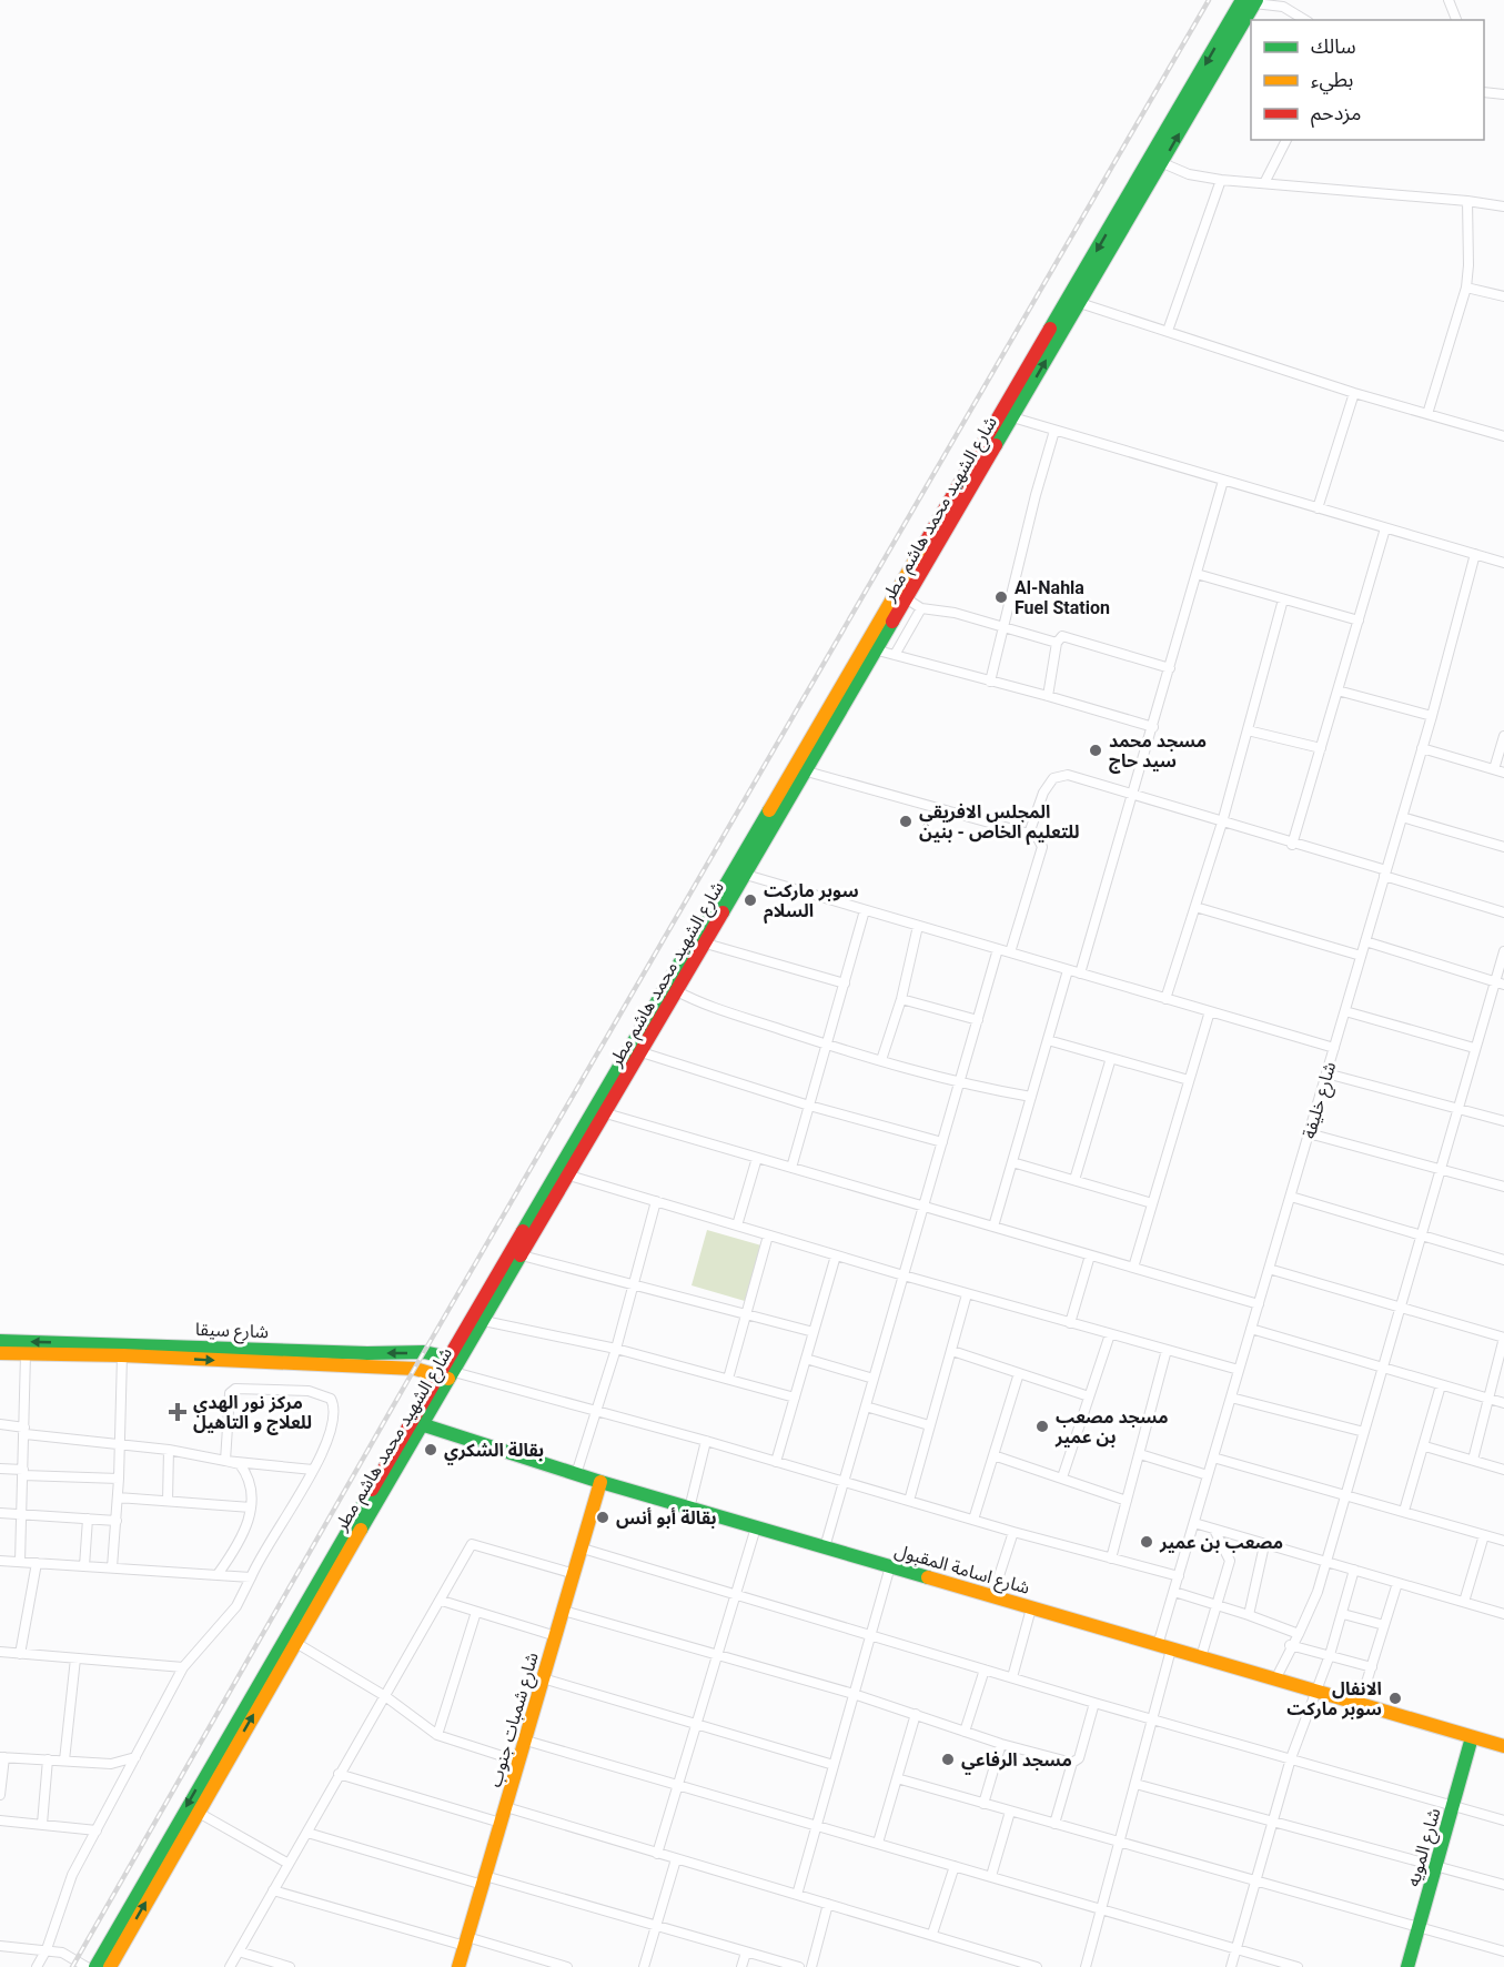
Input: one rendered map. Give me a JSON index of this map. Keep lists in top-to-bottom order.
{
  "streets": {
    "main road": [
      "شارع الشهيد محمد هاشم مطر",
      "شارع سيقا",
      "شارع اسامة المقبول",
      "شارع شمبات جنوب",
      "شارع المويه"
    ],
    "street": ["شارع خليفة"]
  },
  "crossings": [
    ["شارع الشهيد محمد هاشم مطر", "شارع سيقا"],
    ["شارع الشهيد محمد هاشم مطر", "شارع اسامة المقبول"],
    ["شارع خليفة", "شارع اسامة المقبول"],
    ["شارع اسامة المقبول", "شارع شمبات جنوب"],
    ["شارع اسامة المقبول", "شارع المويه"]
  ],
  "places": {
    "other": [
      "Al-Nahla Fuel Station",
      "مسجد محمد سيد حاج",
      "المجلس الافريقي للتعليم الخاص - بنين",
      "سوبر ماركت السلام",
      "مسجد مصعب بن عمير",
      "بقالة الشكري",
      "بقالة أبو أنس",
      "مصعب بن عمير",
      "الانفال سوبر ماركت",
      "مسجد الرفاعي"
    ],
    "health": ["مركز نور الهدي للعلاج و التاهيل"]
  },
  "legend": ["سالك", "بطيء", "مزدحم"]
}
